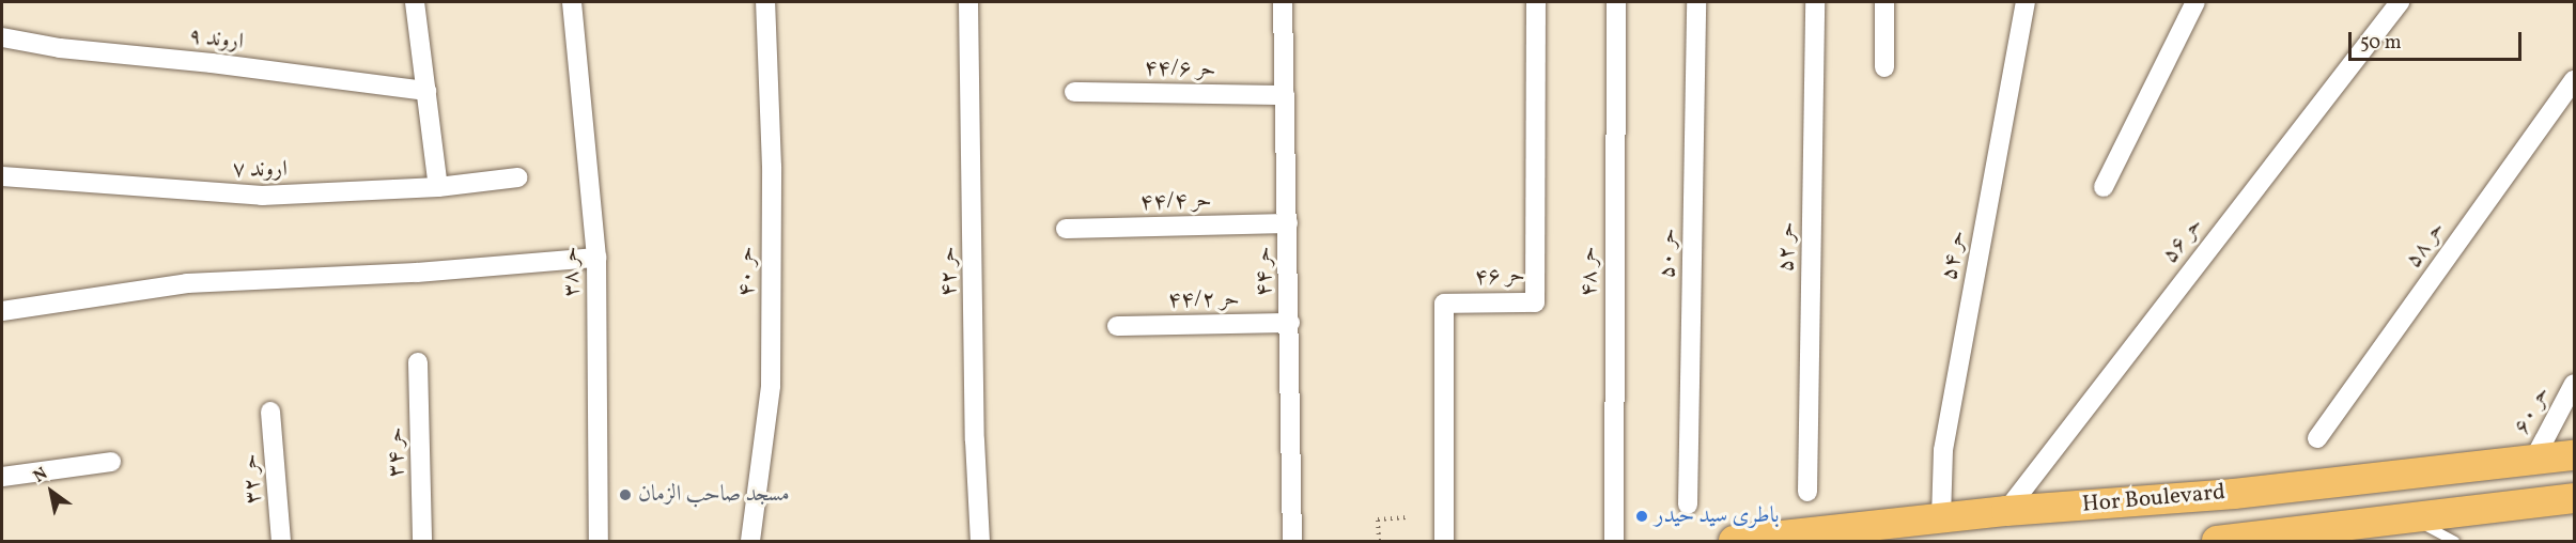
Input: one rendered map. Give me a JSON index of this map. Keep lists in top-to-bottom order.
{
  "streets": {
    "main road": ["Hor Boulevard"],
    "street": [
      "اروند ۹",
      "حر ۴۴/۶",
      "اروند ۷",
      "حر ۴۴/۴",
      "حر ۵۶",
      "حر ۵۸",
      "حر ۵۲",
      "حر ۵۰",
      "حر ۵۴",
      "حر ۳۸",
      "حر ۴۰",
      "حر ۴۲",
      "حر ۴۴",
      "حر ۴۸",
      "حر ۴۶",
      "حر ۴۴/۲",
      "حر ۶۰",
      "حر ۳۴",
      "حر ۳۲"
    ]
  },
  "crossings": [
    ["حر ۴۴/۶", "حر ۴۴"],
    ["حر ۴۴/۴", "حر ۴۴"],
    ["حر ۵۶", "Hor Boulevard"],
    ["حر ۵۴", "Hor Boulevard"],
    ["حر ۴۴", "حر ۴۴/۲"],
    ["حر ۶۰", "Hor Boulevard"]
  ],
  "places": ["مسجد صاحب الزمان", "باطری سید حیدر"],
  "scale_bar": "50 m",
  "north": "top left"
}
